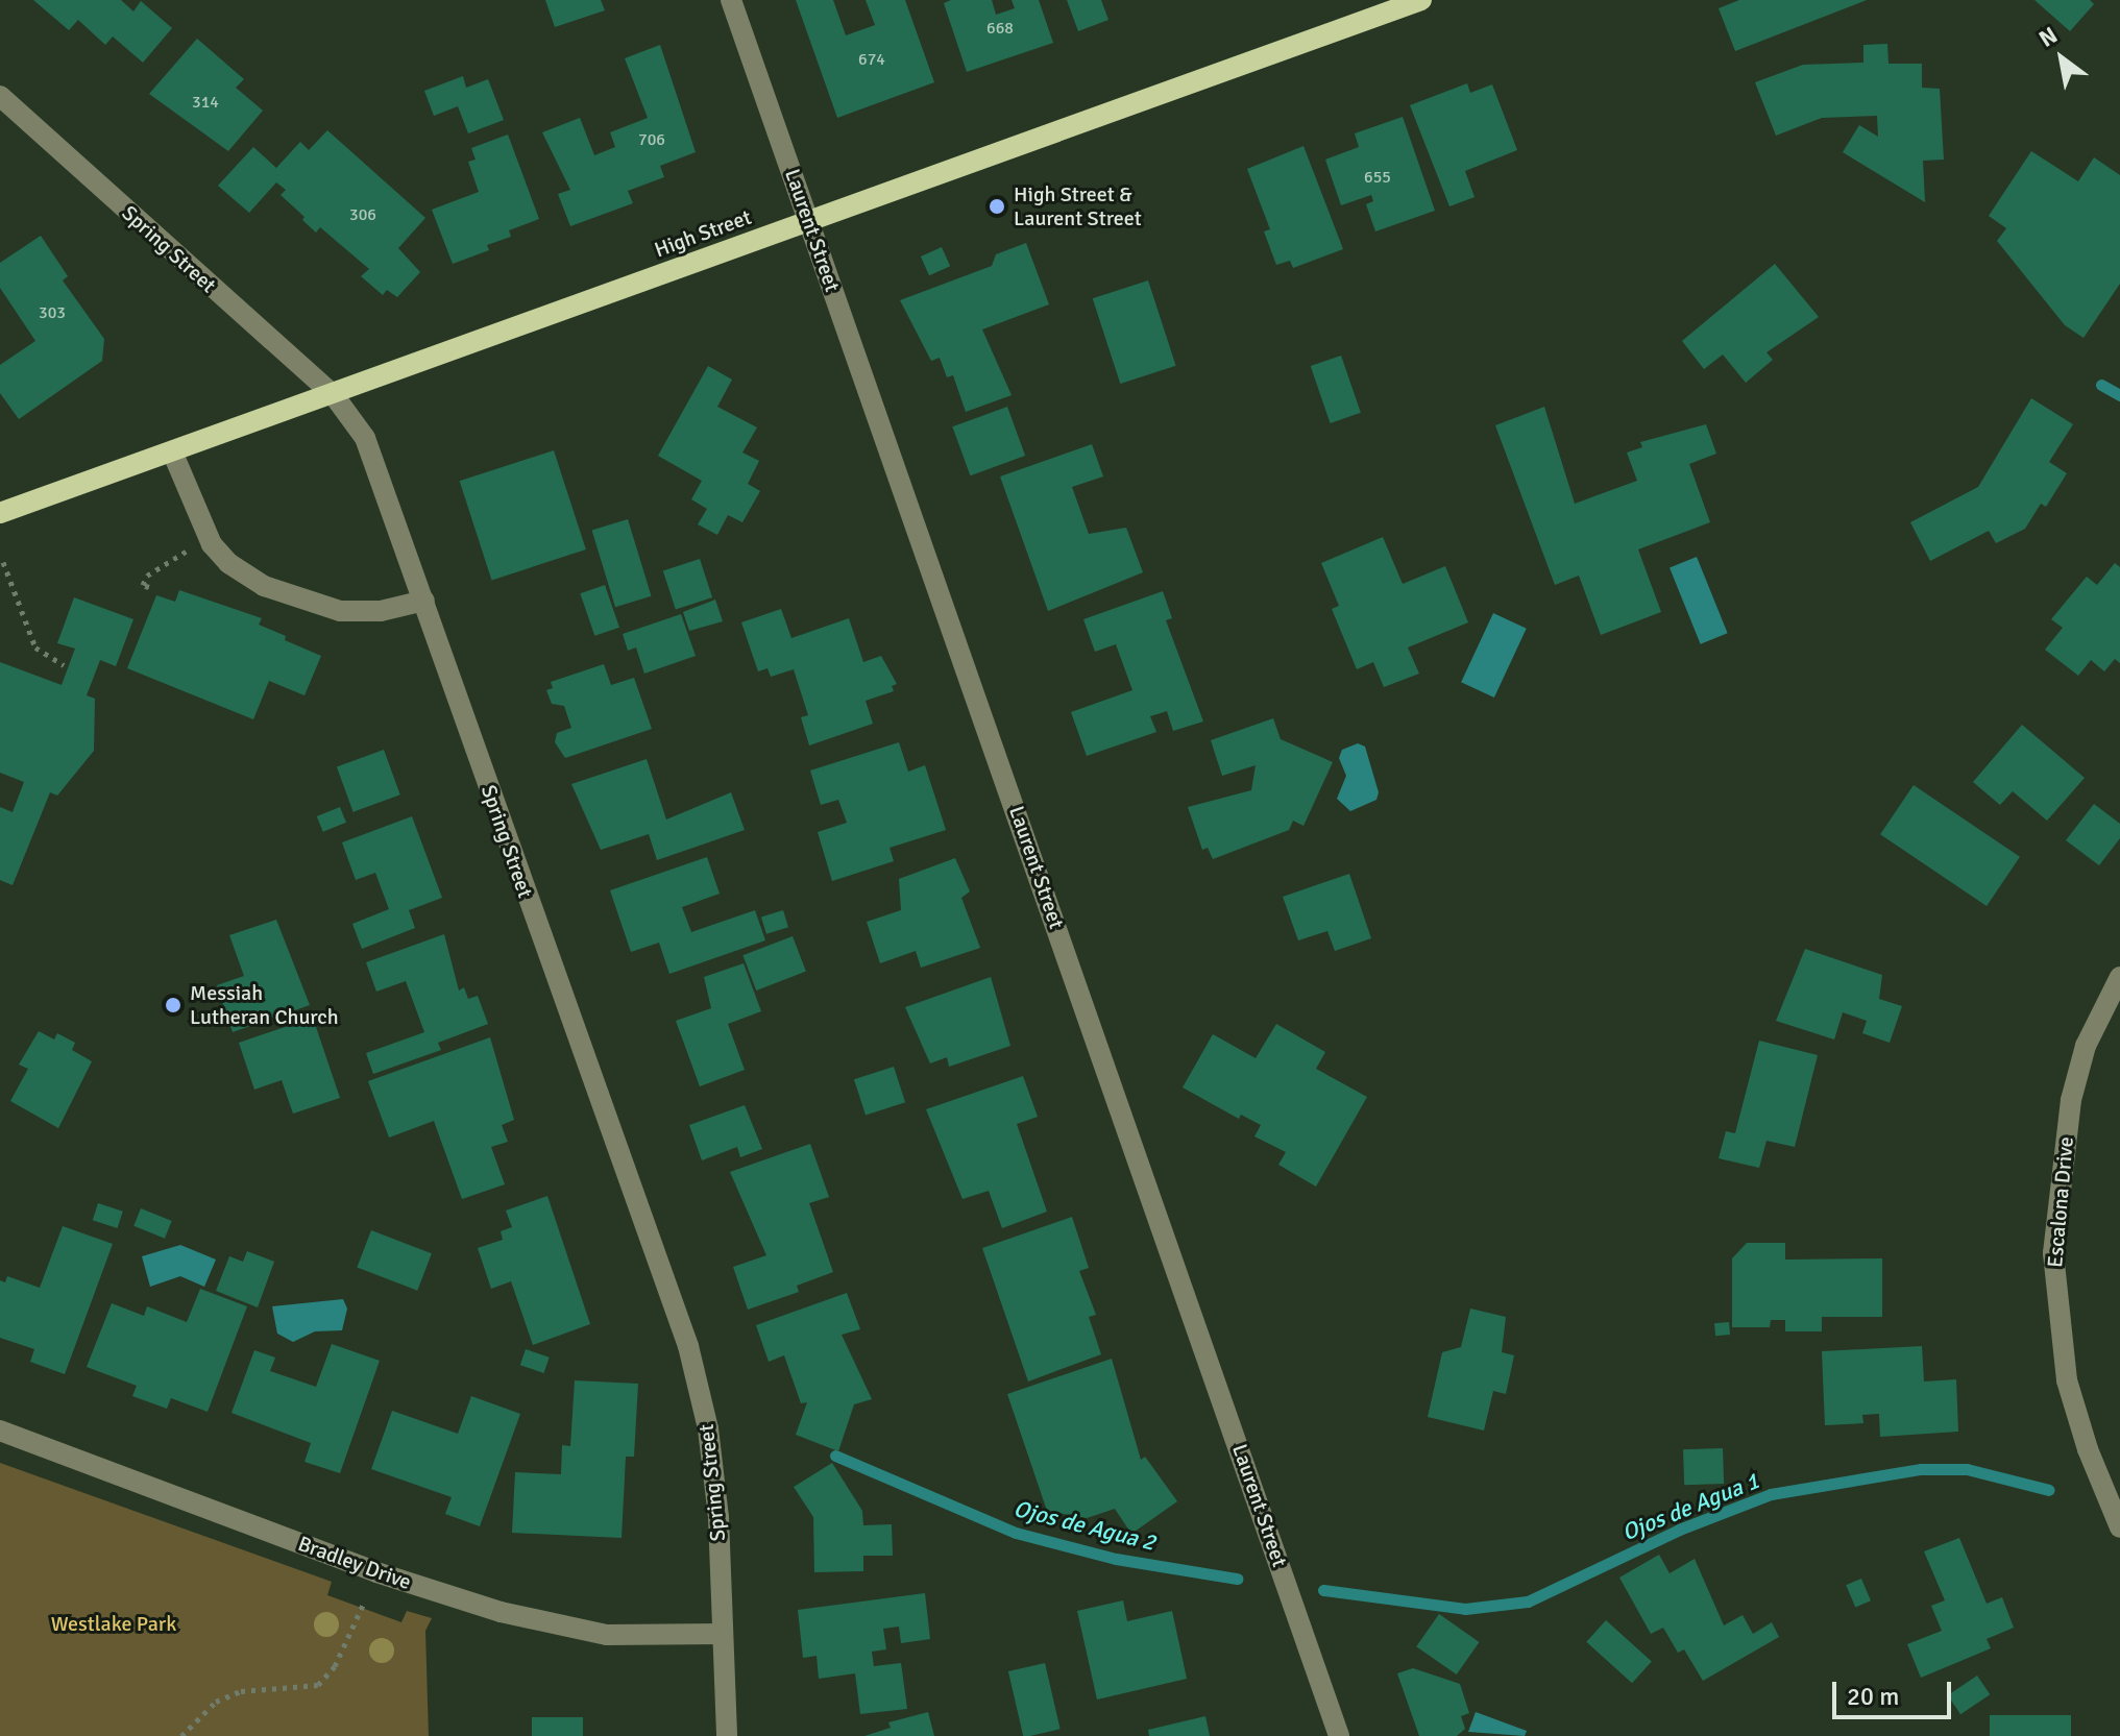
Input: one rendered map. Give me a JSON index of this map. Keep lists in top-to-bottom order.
{
  "streets": {
    "main road": ["High Street"],
    "street": [
      "Laurent Street",
      "Spring Street",
      "Escalona Drive",
      "Bradley Drive"
    ]
  },
  "crossings": [
    ["Laurent Street", "High Street"],
    ["High Street", "Spring Street"],
    ["Spring Street", "Bradley Drive"]
  ],
  "water": ["Ojos de Agua 1", "Ojos de Agua 2"],
  "parks": ["Westlake Park"],
  "places": ["High Street & Laurent Street", "Messiah Lutheran Church"],
  "house_numbers": [
    "668",
    "674",
    "314",
    "706",
    "655",
    "306",
    "303"
  ],
  "scale_bar": "20 m",
  "north": "top left"
}
